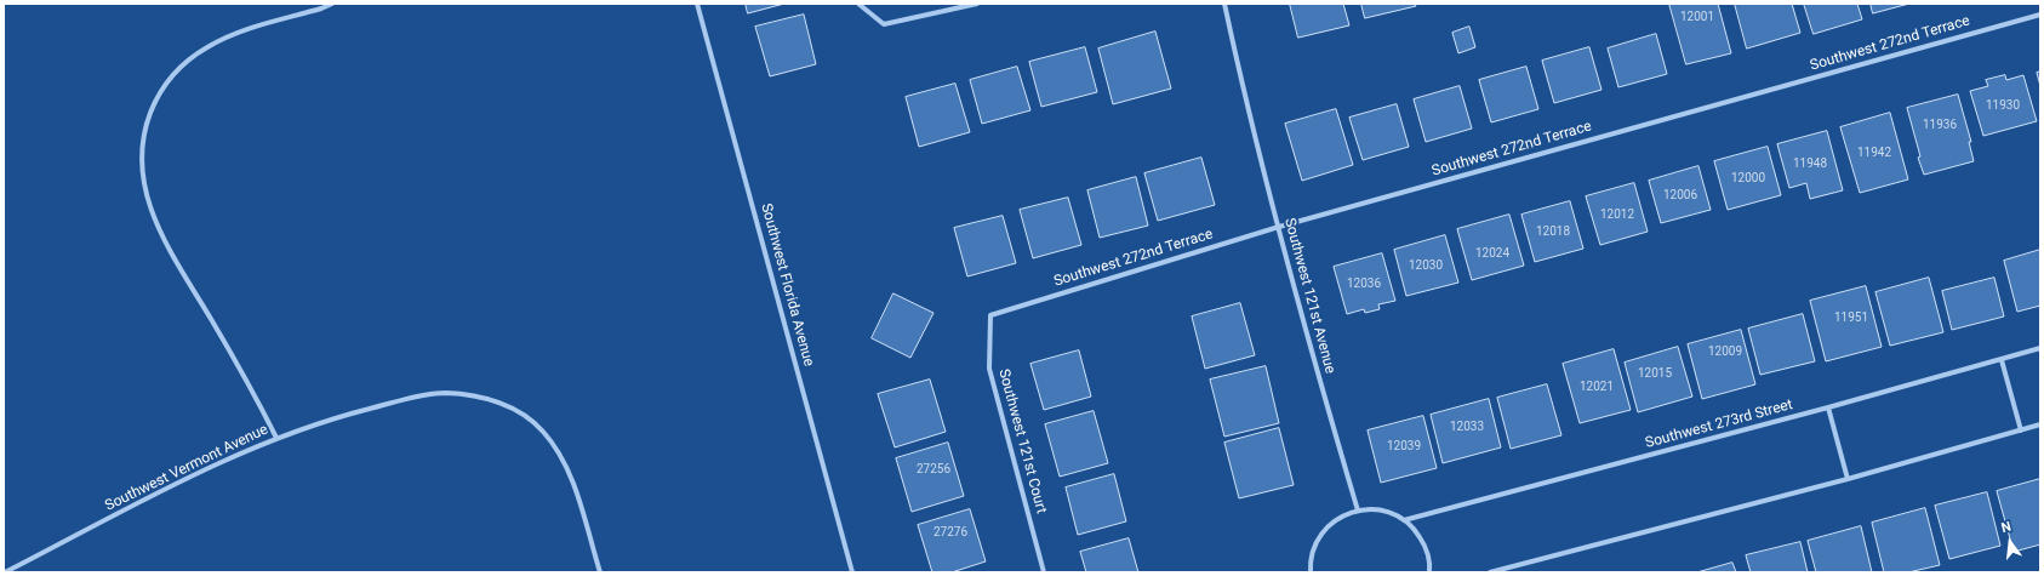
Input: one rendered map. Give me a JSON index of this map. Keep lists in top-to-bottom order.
{
  "streets": {
    "street": [
      "Southwest 272nd Terrace",
      "Southwest Florida Avenue",
      "Southwest 121st Avenue",
      "Southwest 273rd Street",
      "Southwest 121st Court",
      "Southwest Vermont Avenue"
    ]
  },
  "crossings": [
    ["Southwest 272nd Terrace", "Southwest 121st Avenue"],
    ["Southwest 272nd Terrace", "Southwest 121st Court"]
  ],
  "house_numbers": [
    "12001",
    "11930",
    "11936",
    "11942",
    "11948",
    "12000",
    "12006",
    "12012",
    "12018",
    "12024",
    "12030",
    "12036",
    "11951",
    "12009",
    "12015",
    "12021",
    "12033",
    "12039",
    "27256",
    "27276"
  ],
  "north": "top"
}
